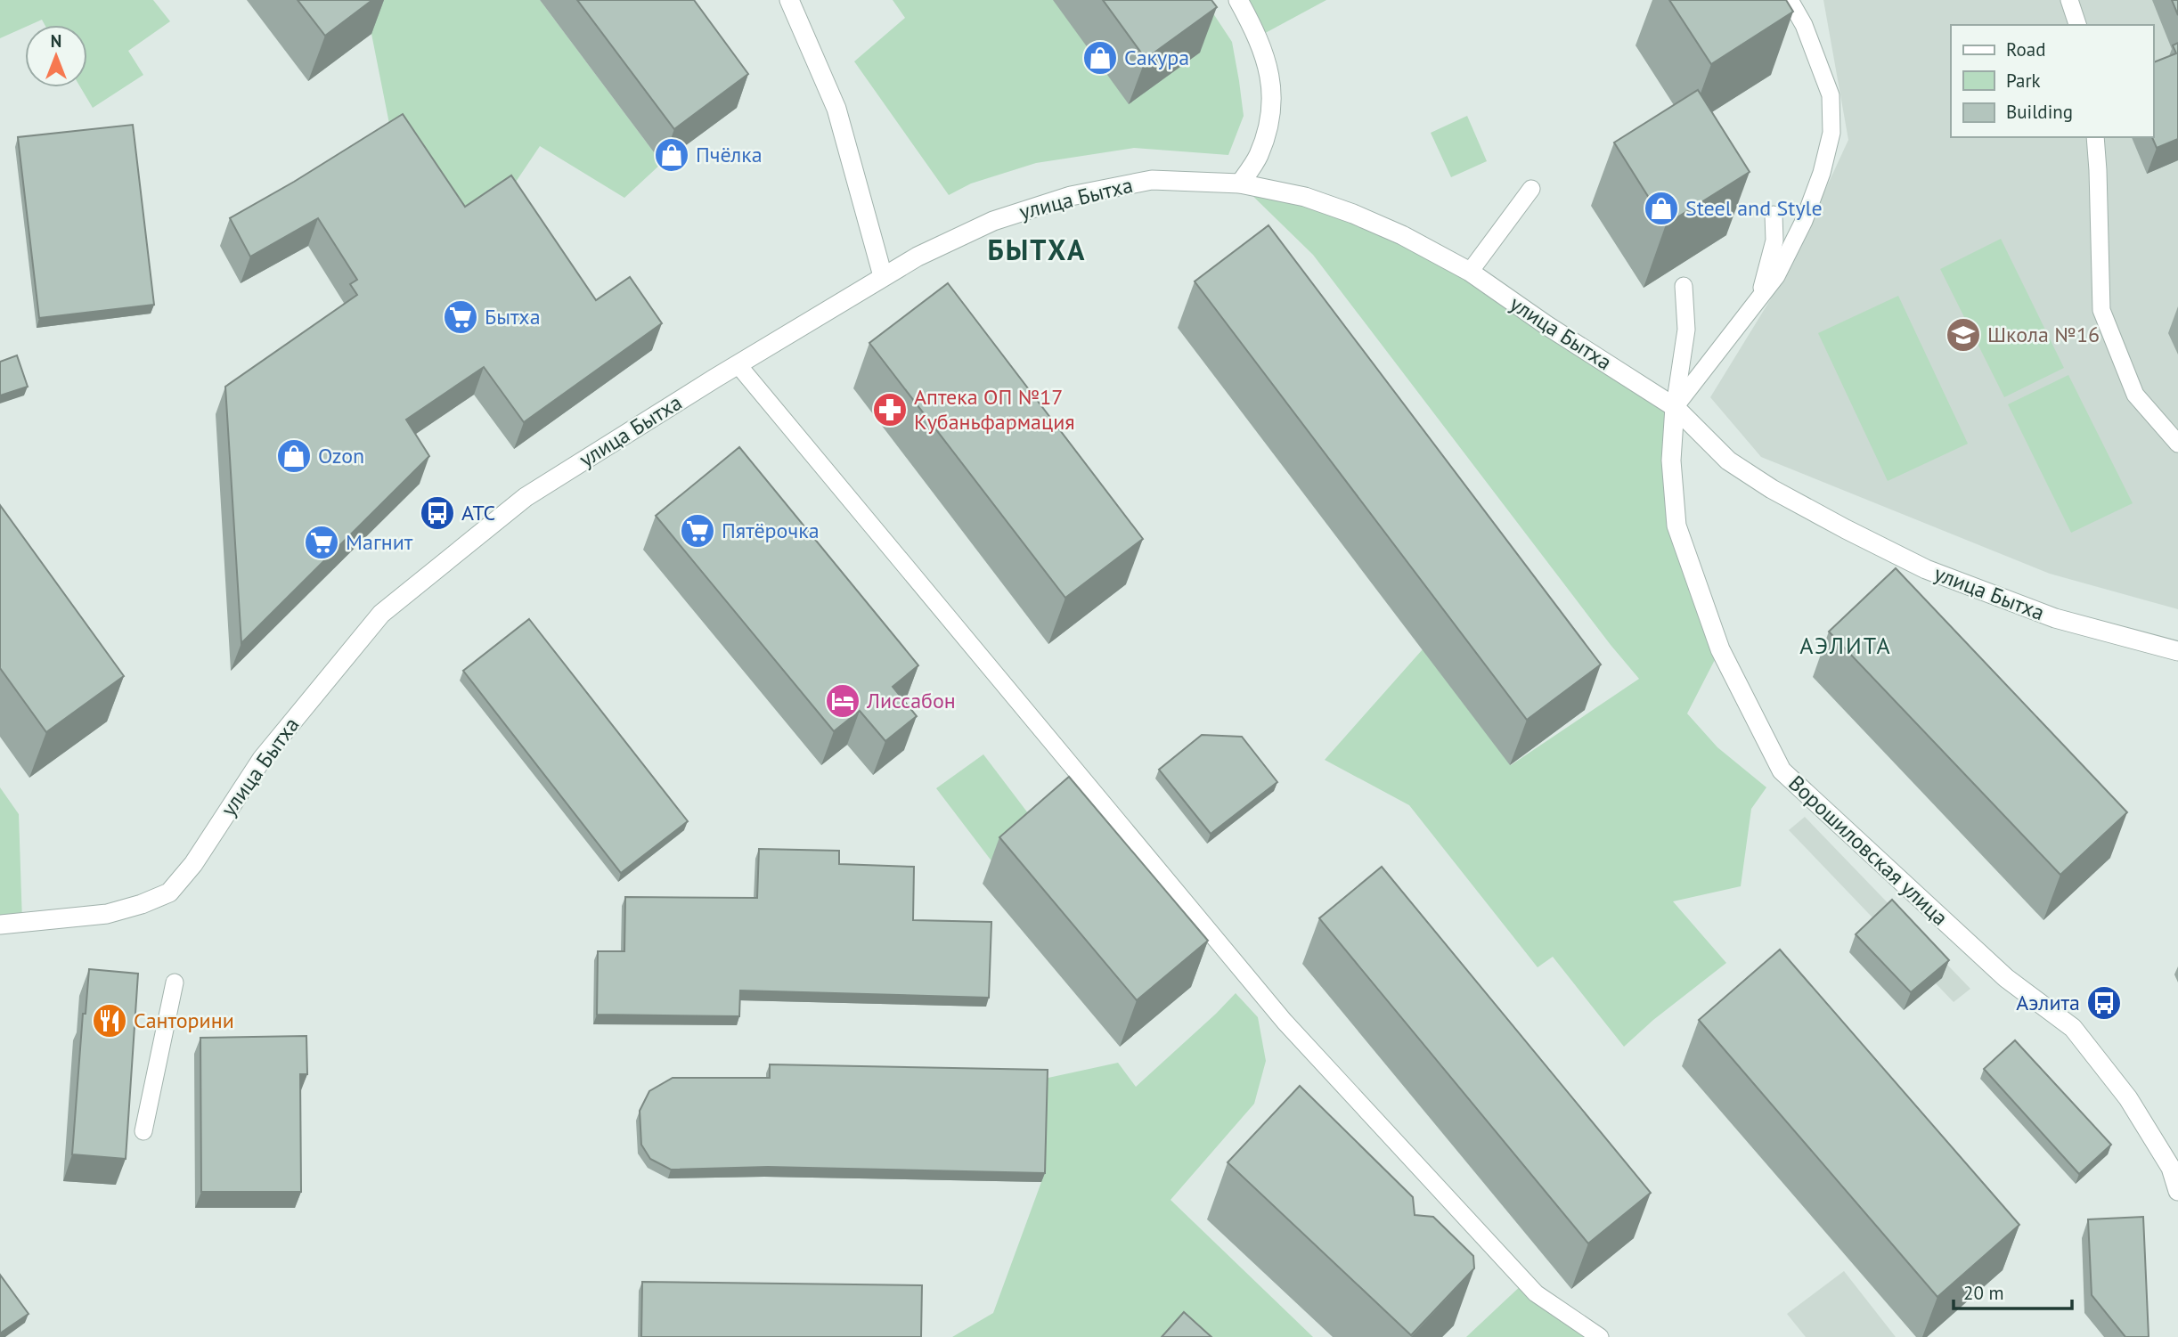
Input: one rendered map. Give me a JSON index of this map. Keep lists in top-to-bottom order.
{
  "streets": {
    "street": ["улица Бытха", "Ворошиловская улица"]
  },
  "crossings": [
    ["улица Бытха", "Ворошиловская улица"]
  ],
  "districts": ["БЫТХА", "АЭЛИТА"],
  "places": {
    "shop": [
      "Сакура",
      "Пчёлка",
      "Steel and Style",
      "Ozon"
    ],
    "supermarket": ["Бытха", "Пятёрочка", "Магнит"],
    "school or university": ["Школа №16"],
    "pharmacy": ["Аптека ОП №17 Кубаньфармация"],
    "bus stop": ["АТС", "Аэлита"],
    "hotel": ["Лиссабон"],
    "restaurant": ["Санторини"]
  },
  "legend": ["Road", "Park", "Building"],
  "scale_bar": "20 m",
  "north": "top"
}
